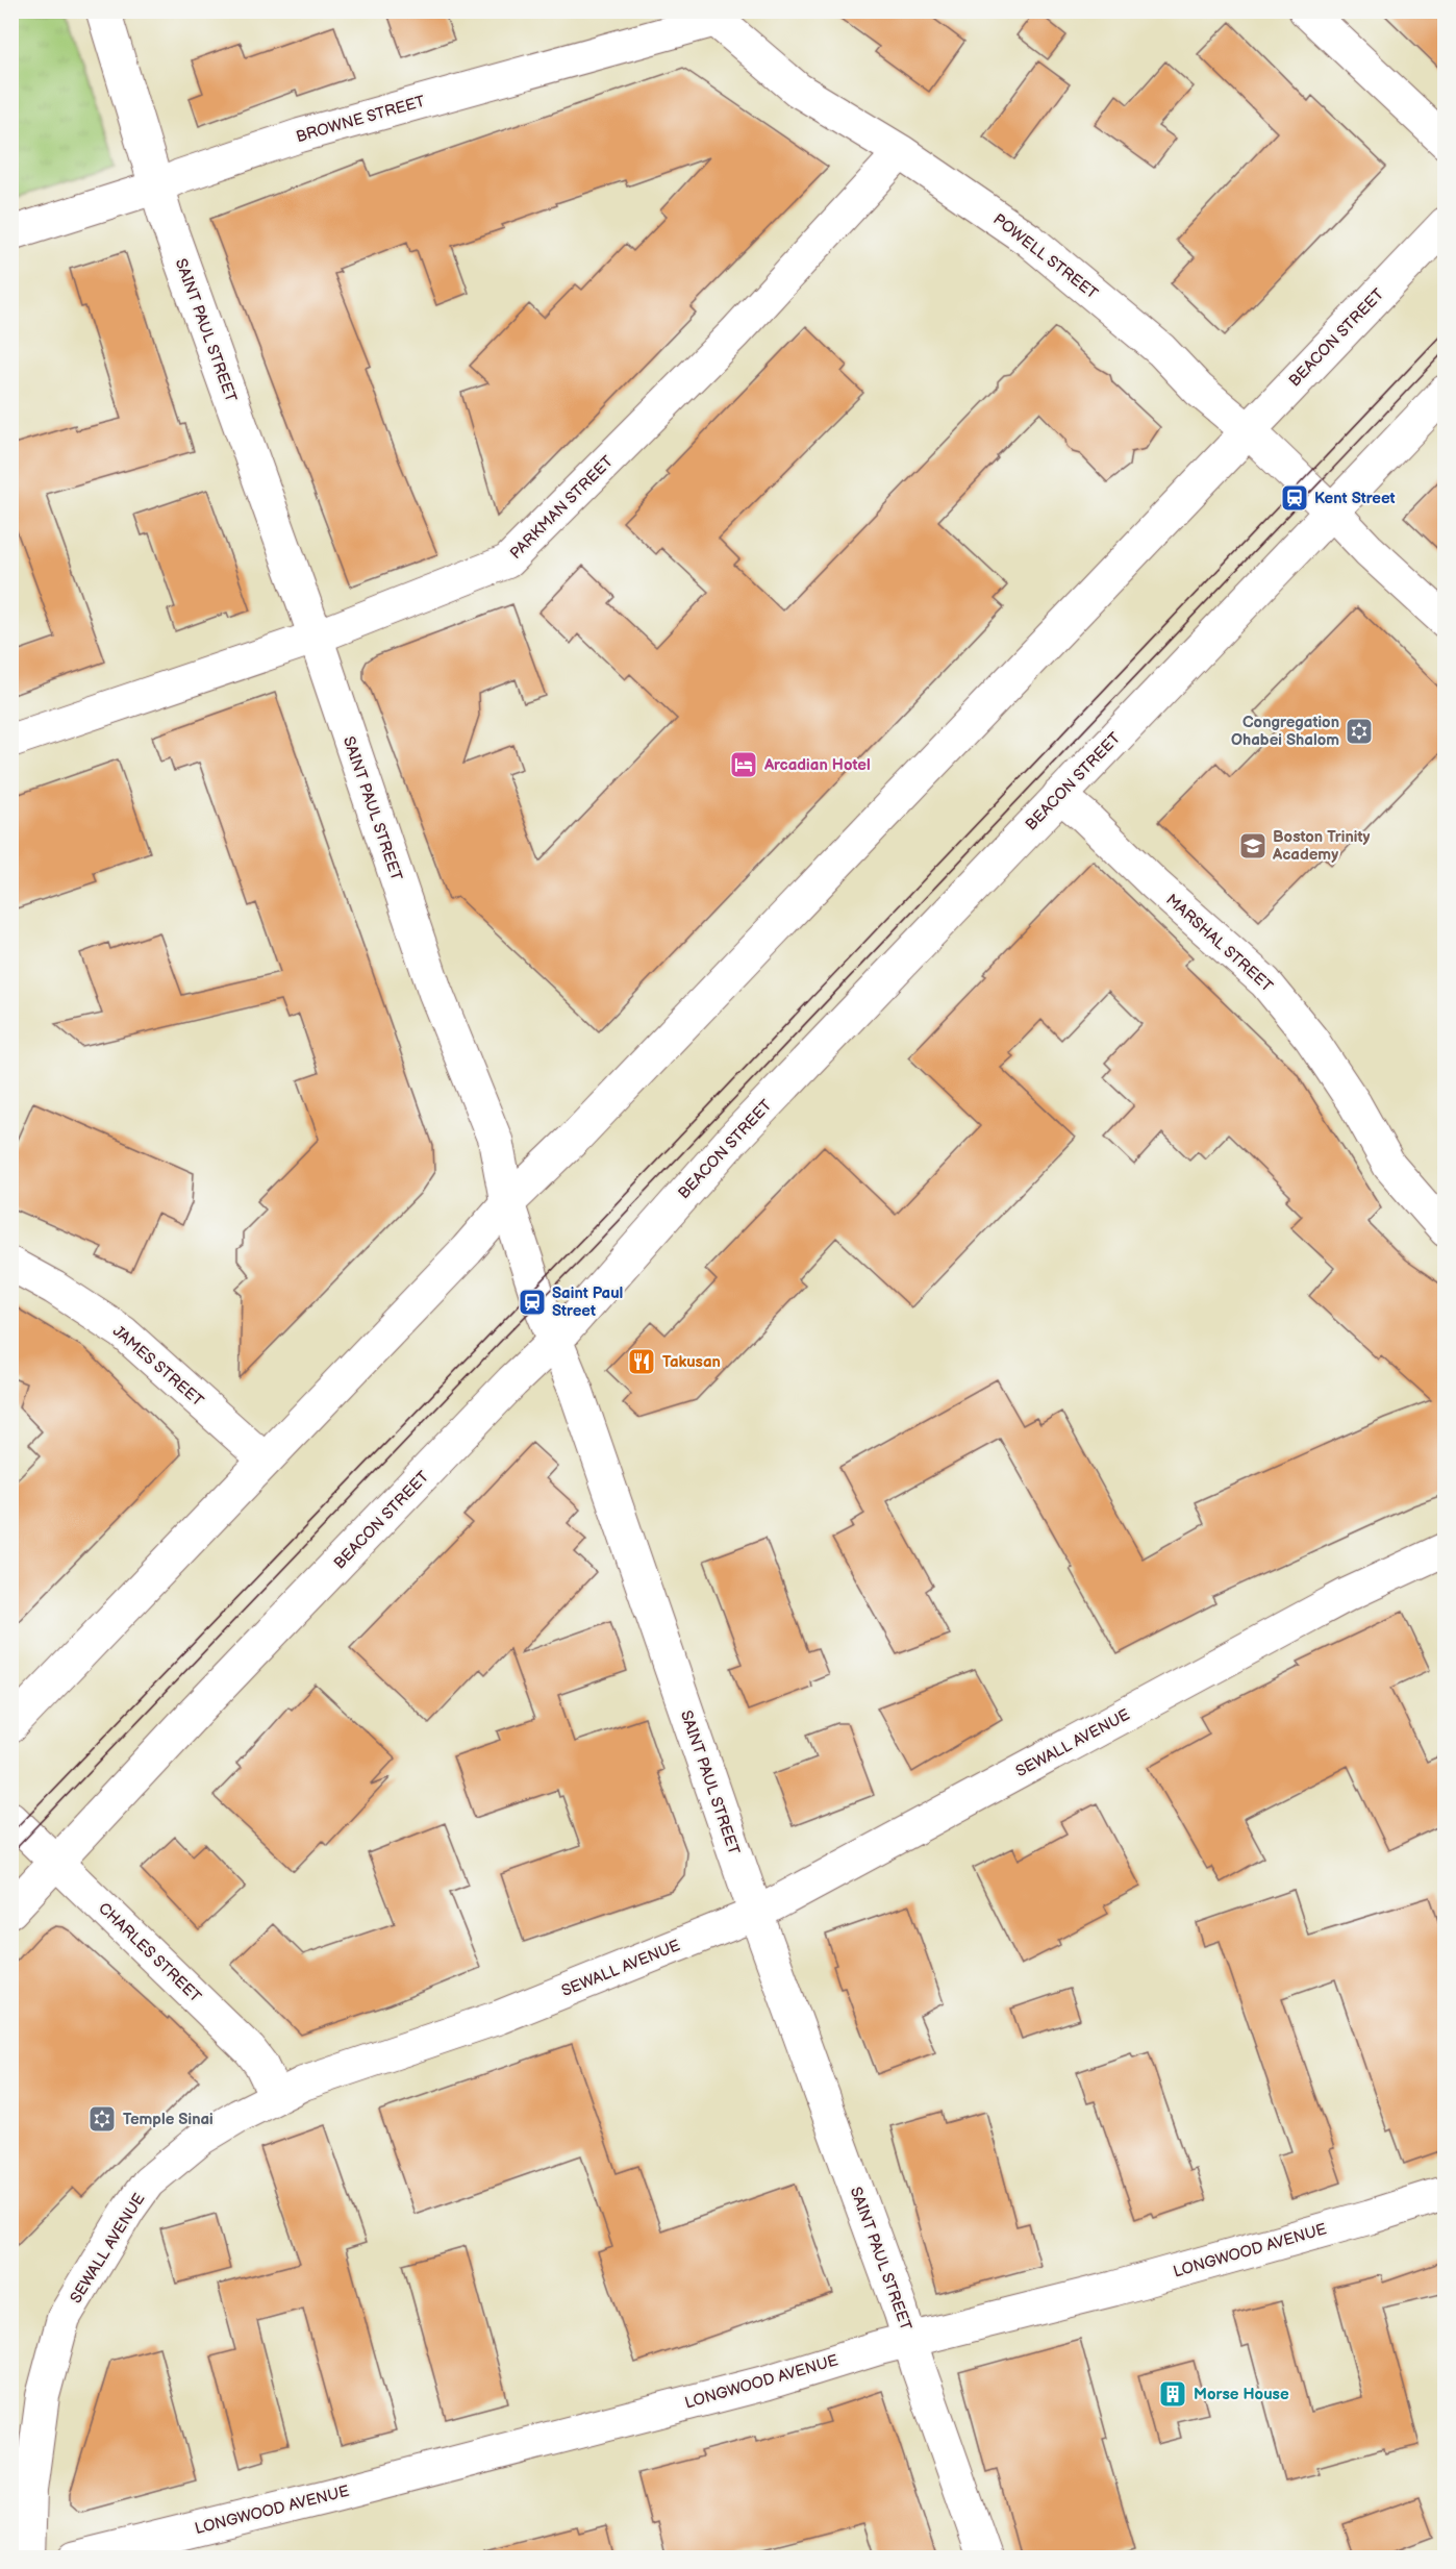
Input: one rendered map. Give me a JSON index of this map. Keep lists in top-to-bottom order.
{
  "streets": {
    "main road": [
      "POWELL STREET",
      "SAINT PAUL STREET",
      "BEACON STREET",
      "LONGWOOD AVENUE"
    ],
    "street": [
      "BROWNE STREET",
      "PARKMAN STREET",
      "MARSHAL STREET",
      "JAMES STREET",
      "SEWALL AVENUE",
      "CHARLES STREET"
    ]
  },
  "crossings": [
    ["BROWNE STREET", "POWELL STREET"],
    ["BROWNE STREET", "SAINT PAUL STREET"],
    ["POWELL STREET", "BEACON STREET"],
    ["POWELL STREET", "PARKMAN STREET"],
    ["SAINT PAUL STREET", "BEACON STREET"],
    ["SAINT PAUL STREET", "PARKMAN STREET"],
    ["SAINT PAUL STREET", "SEWALL AVENUE"],
    ["SAINT PAUL STREET", "LONGWOOD AVENUE"],
    ["BEACON STREET", "MARSHAL STREET"],
    ["BEACON STREET", "JAMES STREET"],
    ["BEACON STREET", "CHARLES STREET"],
    ["SEWALL AVENUE", "CHARLES STREET"]
  ],
  "places": {
    "station": ["Kent Street", "Saint Paul Street"],
    "synagogue": ["Congregation Ohabei Shalom", "Temple Sinai"],
    "hotel": ["Arcadian Hotel"],
    "school or university": ["Boston Trinity Academy"],
    "restaurant": ["Takusan"],
    "building": ["Morse House"]
  }
}
